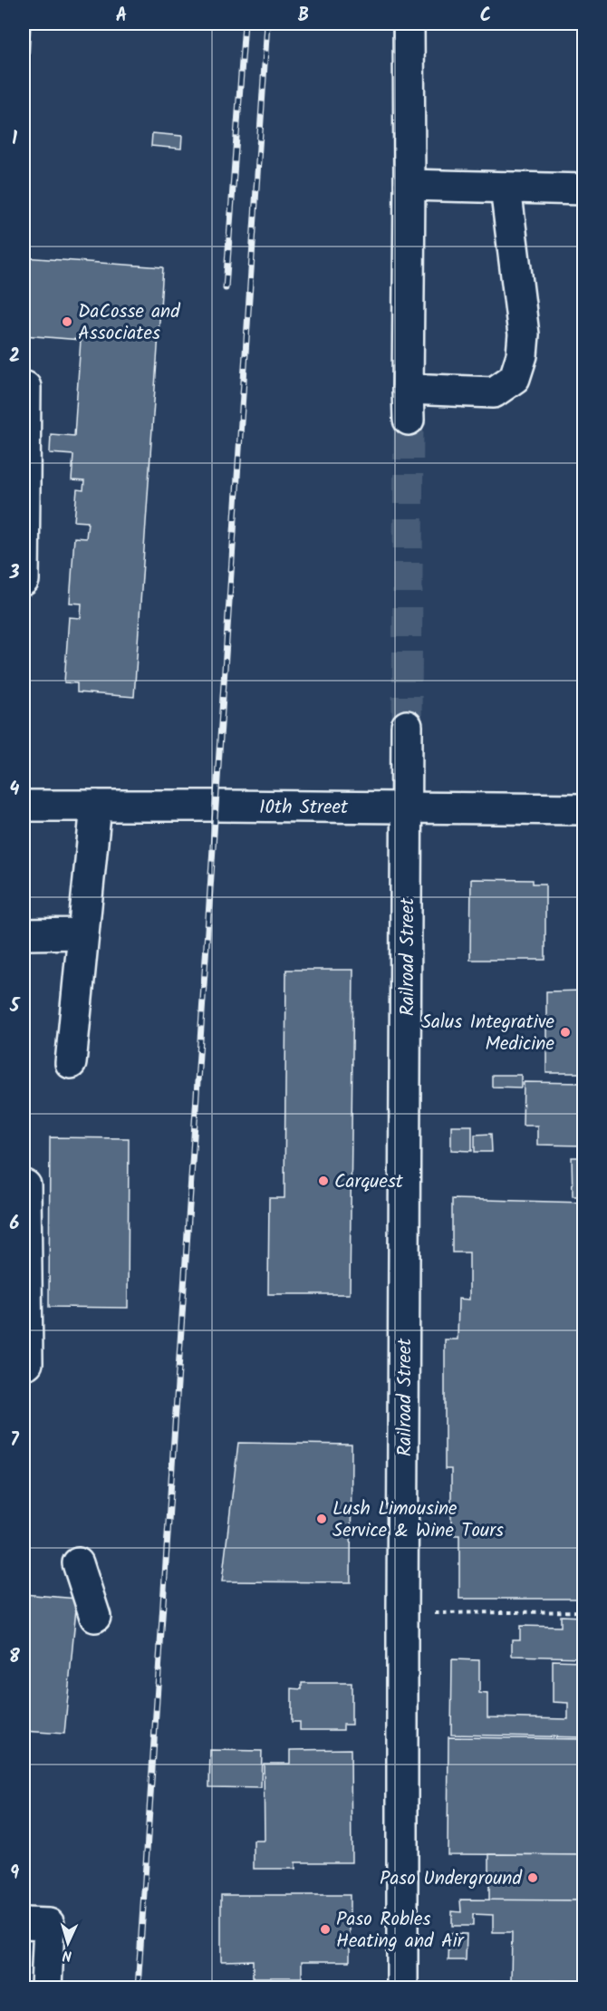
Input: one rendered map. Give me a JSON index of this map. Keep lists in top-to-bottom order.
{
  "streets": {
    "street": ["10th Street", "Railroad Street"]
  },
  "crossings": [
    ["10th Street", "Railroad Street"]
  ],
  "places": [
    "DaCosse and Associates",
    "Salus Integrative Medicine",
    "Carquest",
    "Lush Limousine Service & Wine Tours",
    "Paso Underground",
    "Paso Robles Heating and Air"
  ],
  "north": "bottom",
  "grid": {
    "columns": ["A", "B", "C"],
    "rows": [
      "1",
      "2",
      "3",
      "4",
      "5",
      "6",
      "7",
      "8",
      "9"
    ]
  }
}
